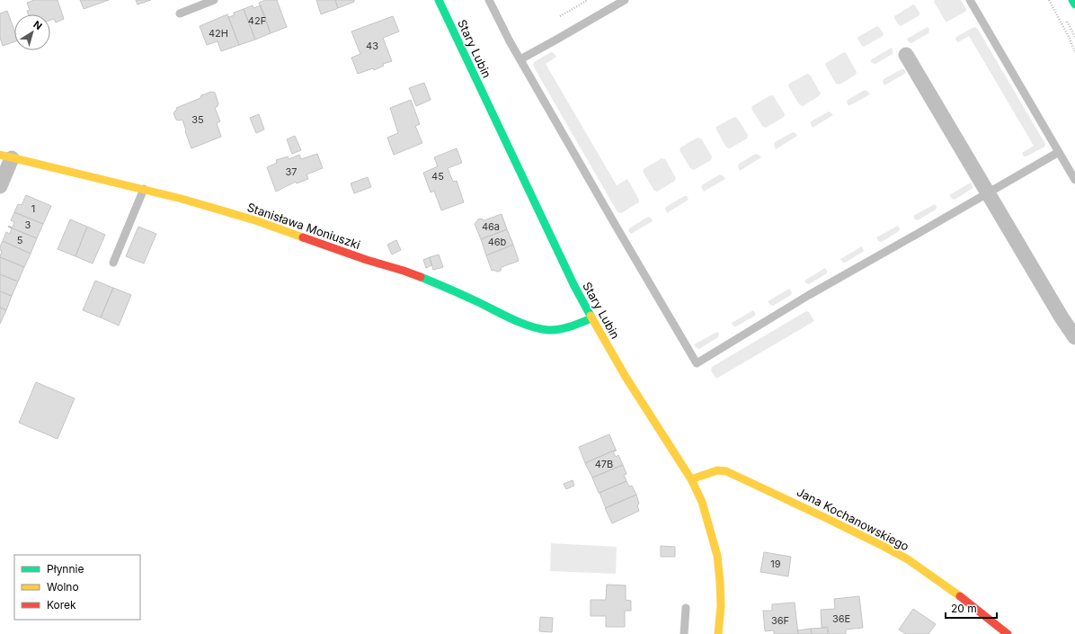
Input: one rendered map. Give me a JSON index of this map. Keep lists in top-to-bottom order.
{
  "streets": {
    "street": ["Stary Lubin", "Stanisława Moniuszki", "Jana Kochanowskiego"]
  },
  "crossings": [
    ["Stary Lubin", "Stanisława Moniuszki"],
    ["Stary Lubin", "Jana Kochanowskiego"]
  ],
  "house_numbers": [
    "42F",
    "42H",
    "43",
    "35",
    "37",
    "45",
    "1",
    "3",
    "46a",
    "5",
    "46b",
    "47B",
    "19",
    "36E",
    "36F"
  ],
  "legend": ["Płynnie", "Wolno", "Korek"],
  "scale_bar": "20 m",
  "north": "top right"
}
